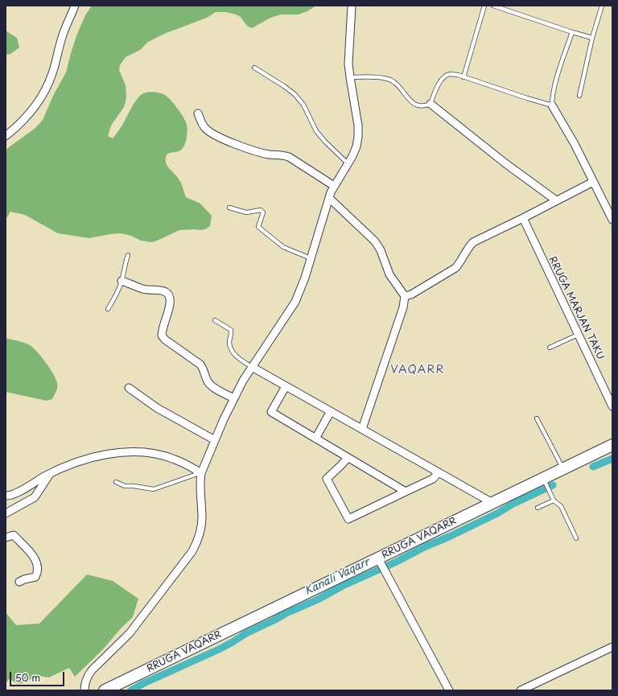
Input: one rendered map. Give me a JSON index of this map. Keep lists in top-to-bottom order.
{
  "streets": {
    "main road": ["RRUGA VAQARR"],
    "street": ["RRUGA MARJAN TAKU"]
  },
  "districts": ["VAQARR"],
  "water": ["Kanali Vaqarr"],
  "scale_bar": "50 m"
}
